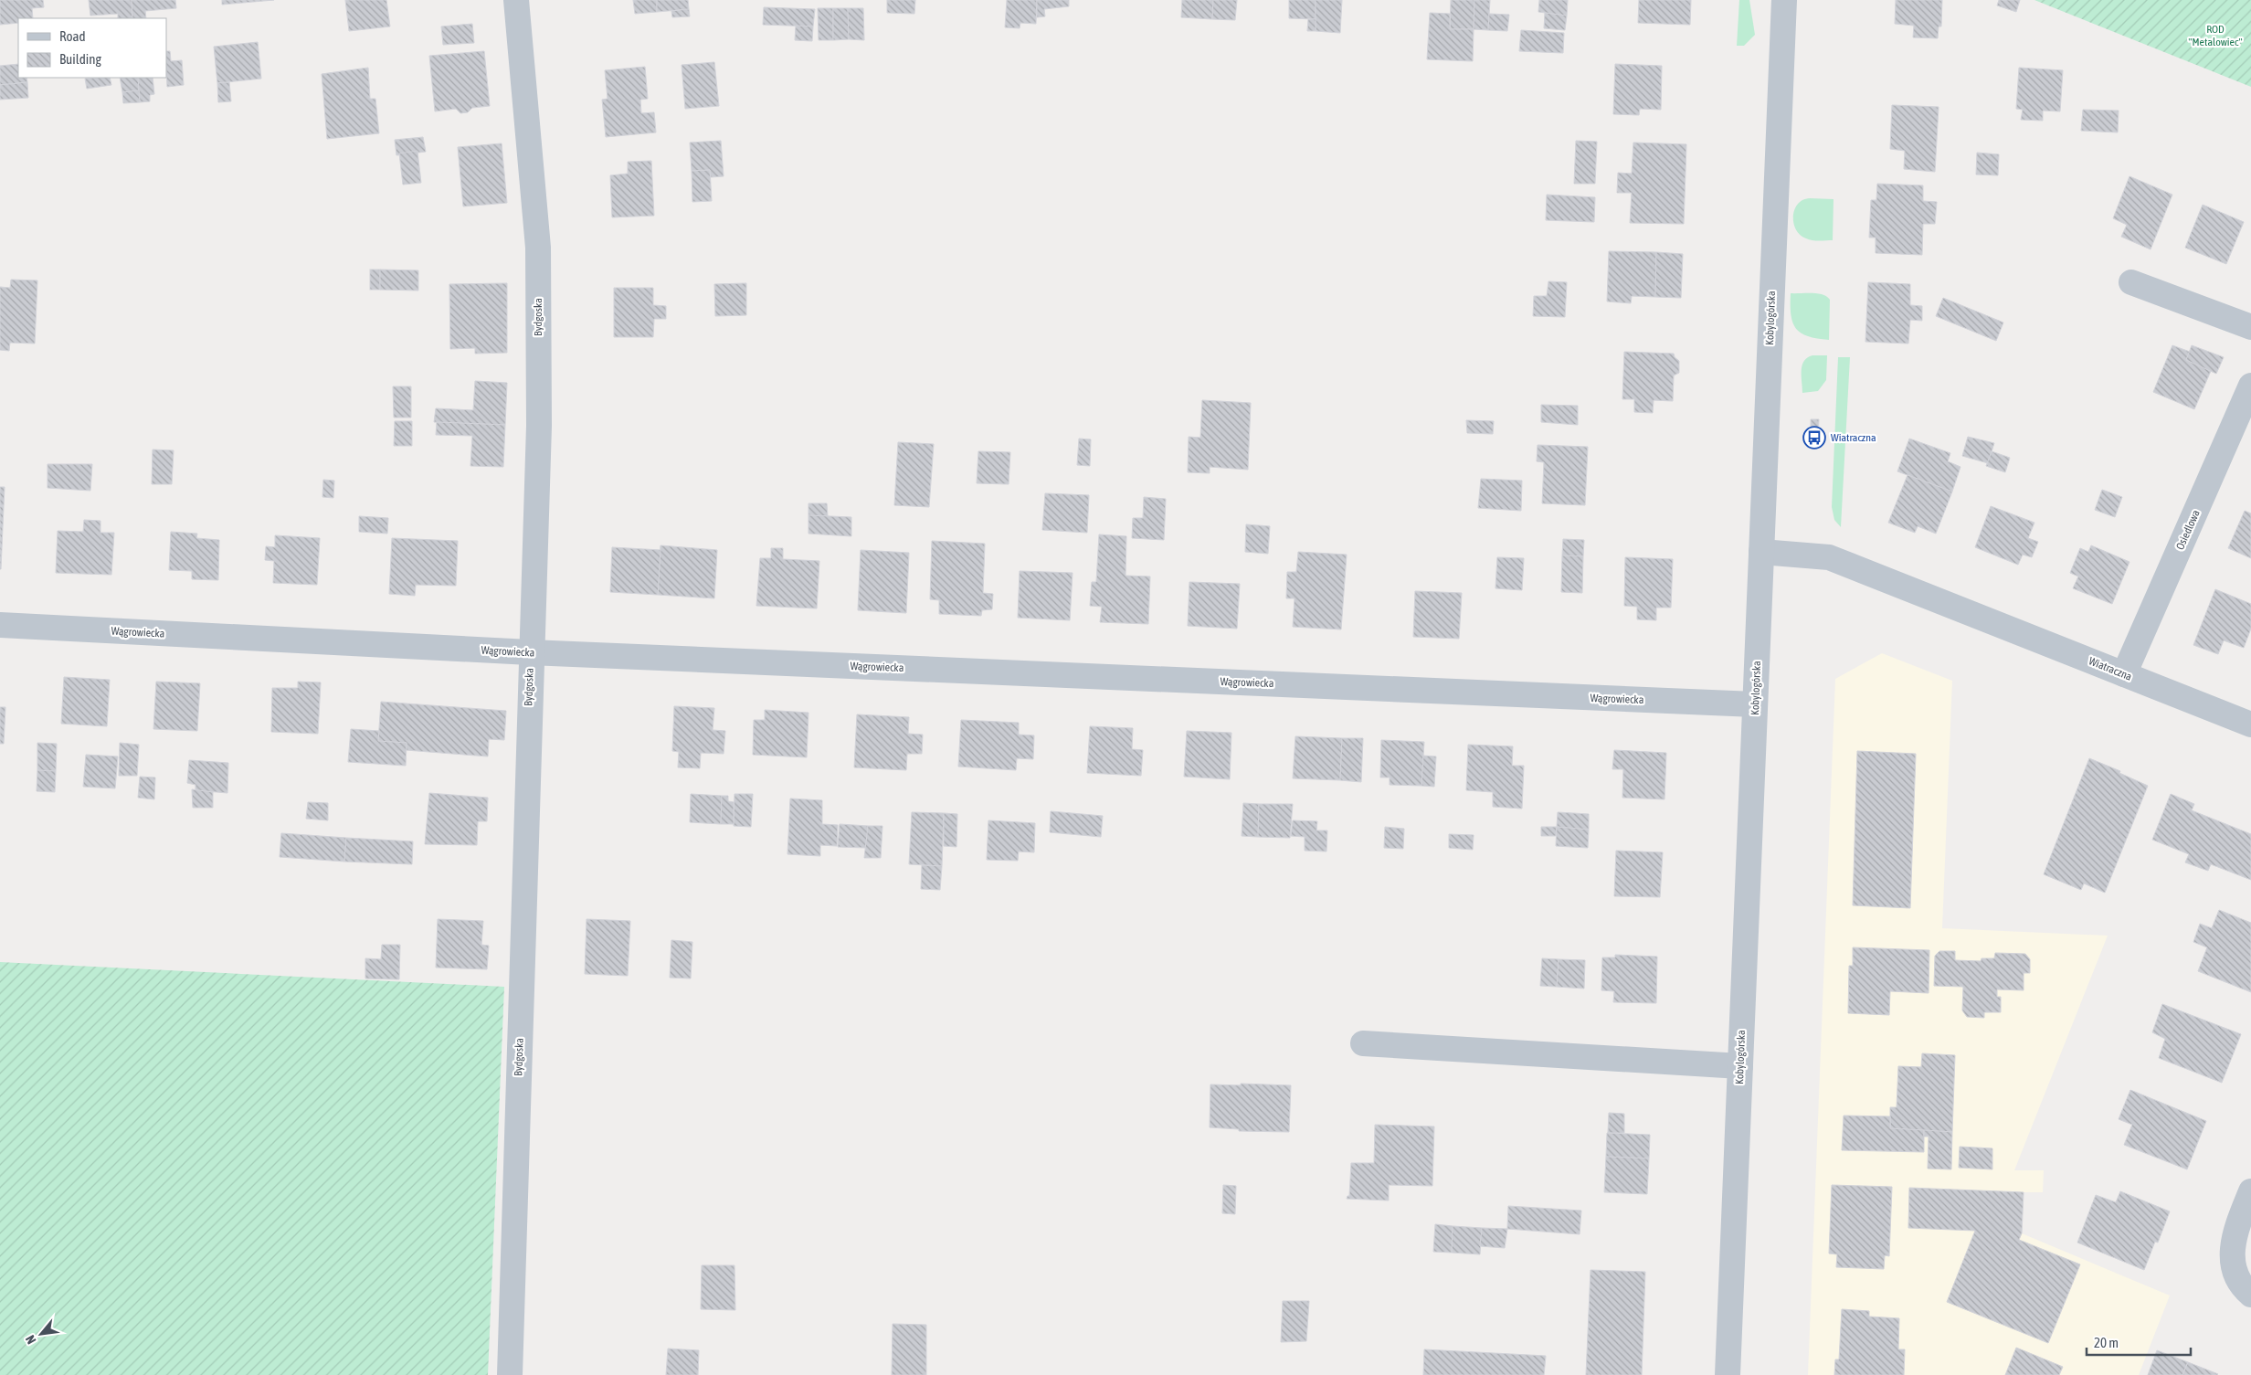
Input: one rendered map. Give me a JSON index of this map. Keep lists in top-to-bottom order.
{
  "streets": {
    "street": [
      "Bydgoska",
      "Kobylogórska",
      "Osiedlowa",
      "Wągrowiecka",
      "Wiatraczna"
    ]
  },
  "crossings": [
    ["Bydgoska", "Wągrowiecka"],
    ["Kobylogórska", "Wągrowiecka"],
    ["Kobylogórska", "Wiatraczna"],
    ["Osiedlowa", "Wiatraczna"]
  ],
  "parks": ["ROD \"Metalowiec\""],
  "places": {
    "bus stop": ["Wiatraczna"]
  },
  "legend": ["Road", "Building"],
  "scale_bar": "20 m",
  "north": "bottom left"
}
